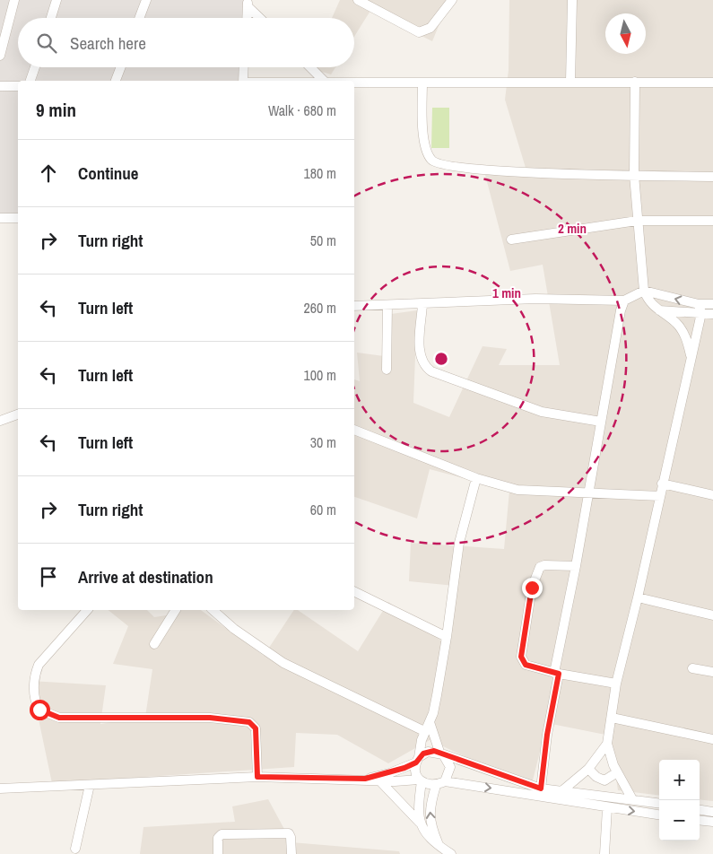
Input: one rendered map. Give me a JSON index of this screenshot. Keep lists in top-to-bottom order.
{
  "north": "bottom",
  "page": {
    "search": "Search here",
    "heading": ["9 min", "Walk · 680 m"],
    "list": [
      ["Continue", "180 m"],
      ["Turn right", "50 m"],
      ["Turn left", "260 m"],
      ["Turn left", "100 m"],
      ["Turn left", "30 m"],
      ["Turn right", "60 m"],
      "Arrive at destination"
    ],
    "map_buttons": ["+", "−"]
  },
  "rings": ["2 min", "1 min"]
}
